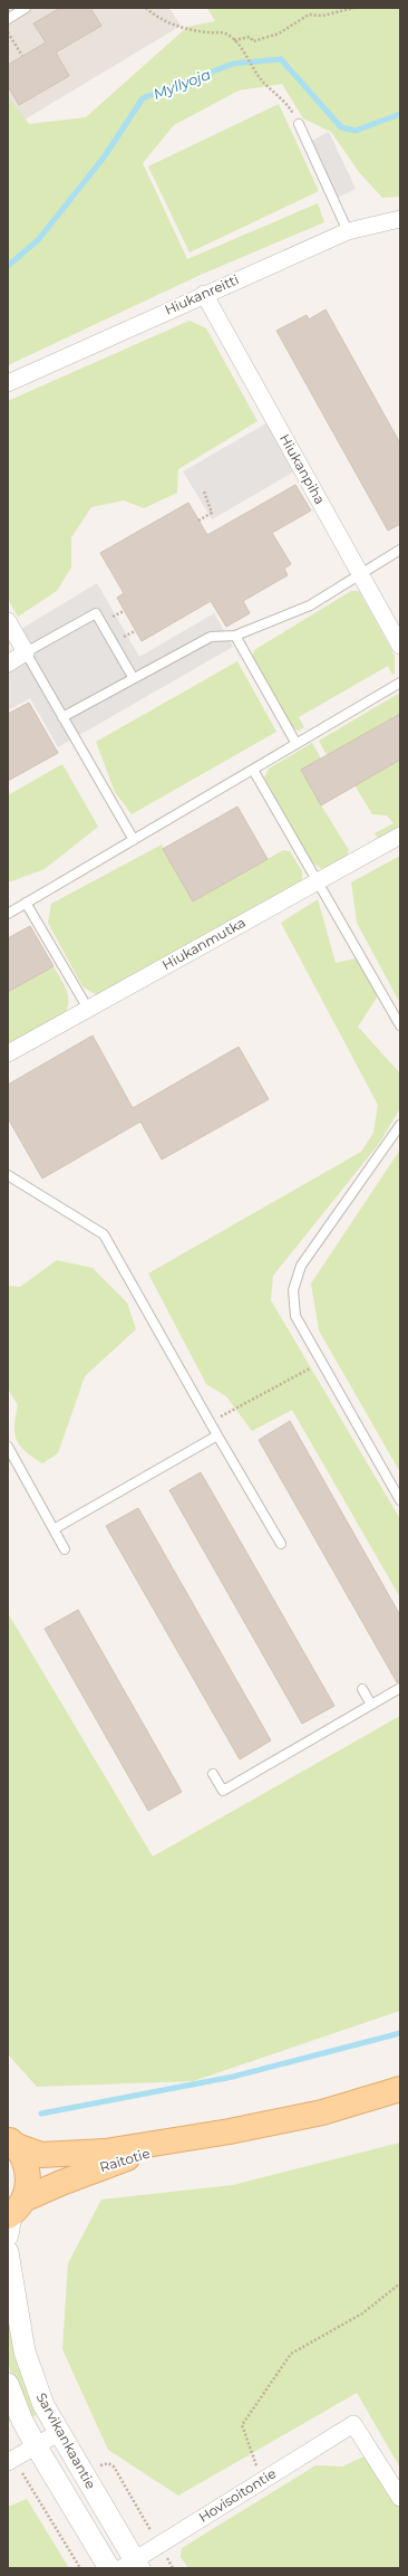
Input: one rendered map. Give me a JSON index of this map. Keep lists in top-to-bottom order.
{
  "streets": {
    "main road": ["Raitotie"],
    "street": [
      "Hiukanreitti",
      "Hiukanpiha",
      "Hiukanmutka",
      "Sarvikankaantie",
      "Hovisoitontie"
    ]
  },
  "crossings": [
    ["Hiukanreitti", "Hiukanpiha"],
    ["Sarvikankaantie", "Hovisoitontie"]
  ],
  "water": ["Myllyoja"]
}
